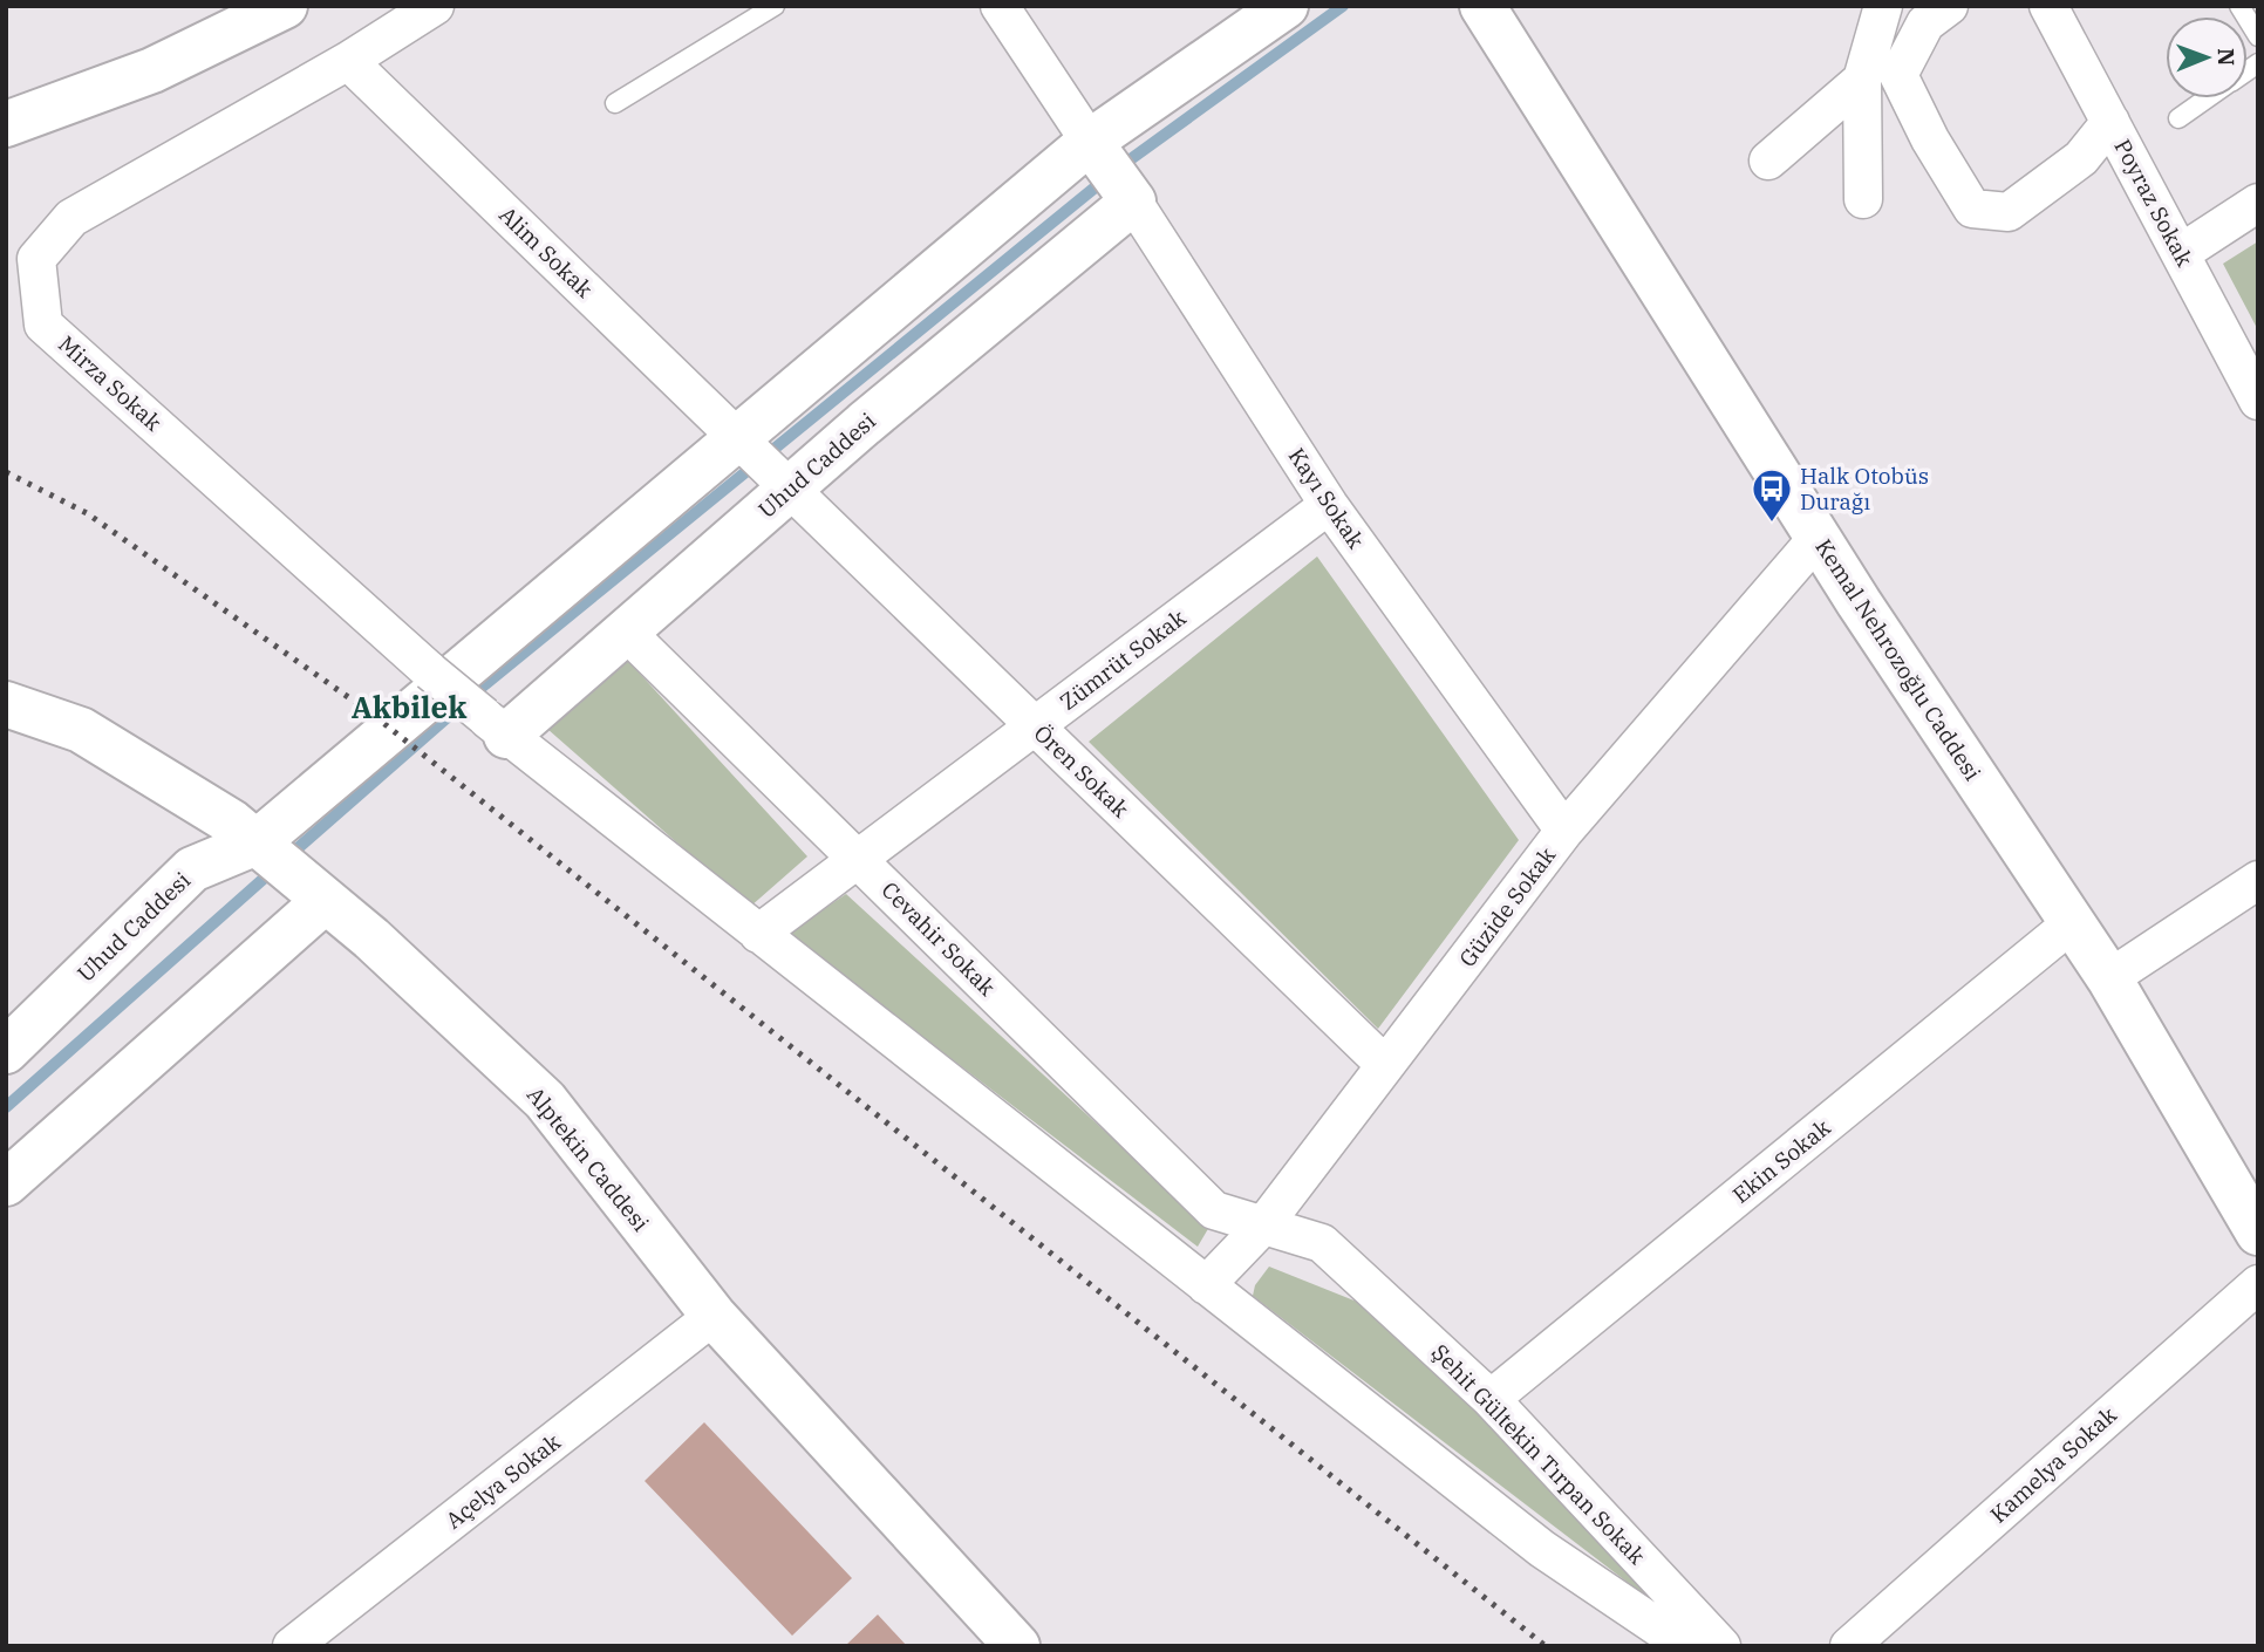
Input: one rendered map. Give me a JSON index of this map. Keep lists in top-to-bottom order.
{
  "streets": {
    "street": [
      "Poyraz Sokak",
      "Alim Sokak",
      "Mirza Sokak",
      "Uhud Caddesi",
      "Kayı Sokak",
      "Zümrüt Sokak",
      "Kemal Nehrozoğlu Caddesi",
      "Ören Sokak",
      "Güzide Sokak",
      "Cevahir Sokak",
      "Alptekin Caddesi",
      "Ekin Sokak",
      "Şehit Gültekin Tırpan Sokak",
      "Kamelya Sokak",
      "Açelya Sokak"
    ]
  },
  "crossings": [
    ["Alim Sokak", "Mirza Sokak"],
    ["Alim Sokak", "Uhud Caddesi"],
    ["Alim Sokak", "Ören Sokak"],
    ["Mirza Sokak", "Uhud Caddesi"],
    ["Mirza Sokak", "Zümrüt Sokak"],
    ["Mirza Sokak", "Güzide Sokak"],
    ["Uhud Caddesi", "Kayı Sokak"],
    ["Uhud Caddesi", "Ören Sokak"],
    ["Uhud Caddesi", "Cevahir Sokak"],
    ["Uhud Caddesi", "Alptekin Caddesi"],
    ["Kayı Sokak", "Zümrüt Sokak"],
    ["Kayı Sokak", "Güzide Sokak"],
    ["Zümrüt Sokak", "Ören Sokak"],
    ["Zümrüt Sokak", "Cevahir Sokak"],
    ["Kemal Nehrozoğlu Caddesi", "Güzide Sokak"],
    ["Kemal Nehrozoğlu Caddesi", "Ekin Sokak"],
    ["Ören Sokak", "Güzide Sokak"],
    ["Güzide Sokak", "Cevahir Sokak"],
    ["Güzide Sokak", "Şehit Gültekin Tırpan Sokak"],
    ["Cevahir Sokak", "Şehit Gültekin Tırpan Sokak"],
    ["Alptekin Caddesi", "Açelya Sokak"],
    ["Ekin Sokak", "Şehit Gültekin Tırpan Sokak"]
  ],
  "districts": ["Akbilek"],
  "places": {
    "bus stop": ["Halk Otobüs Durağı"]
  },
  "north": "right"
}
